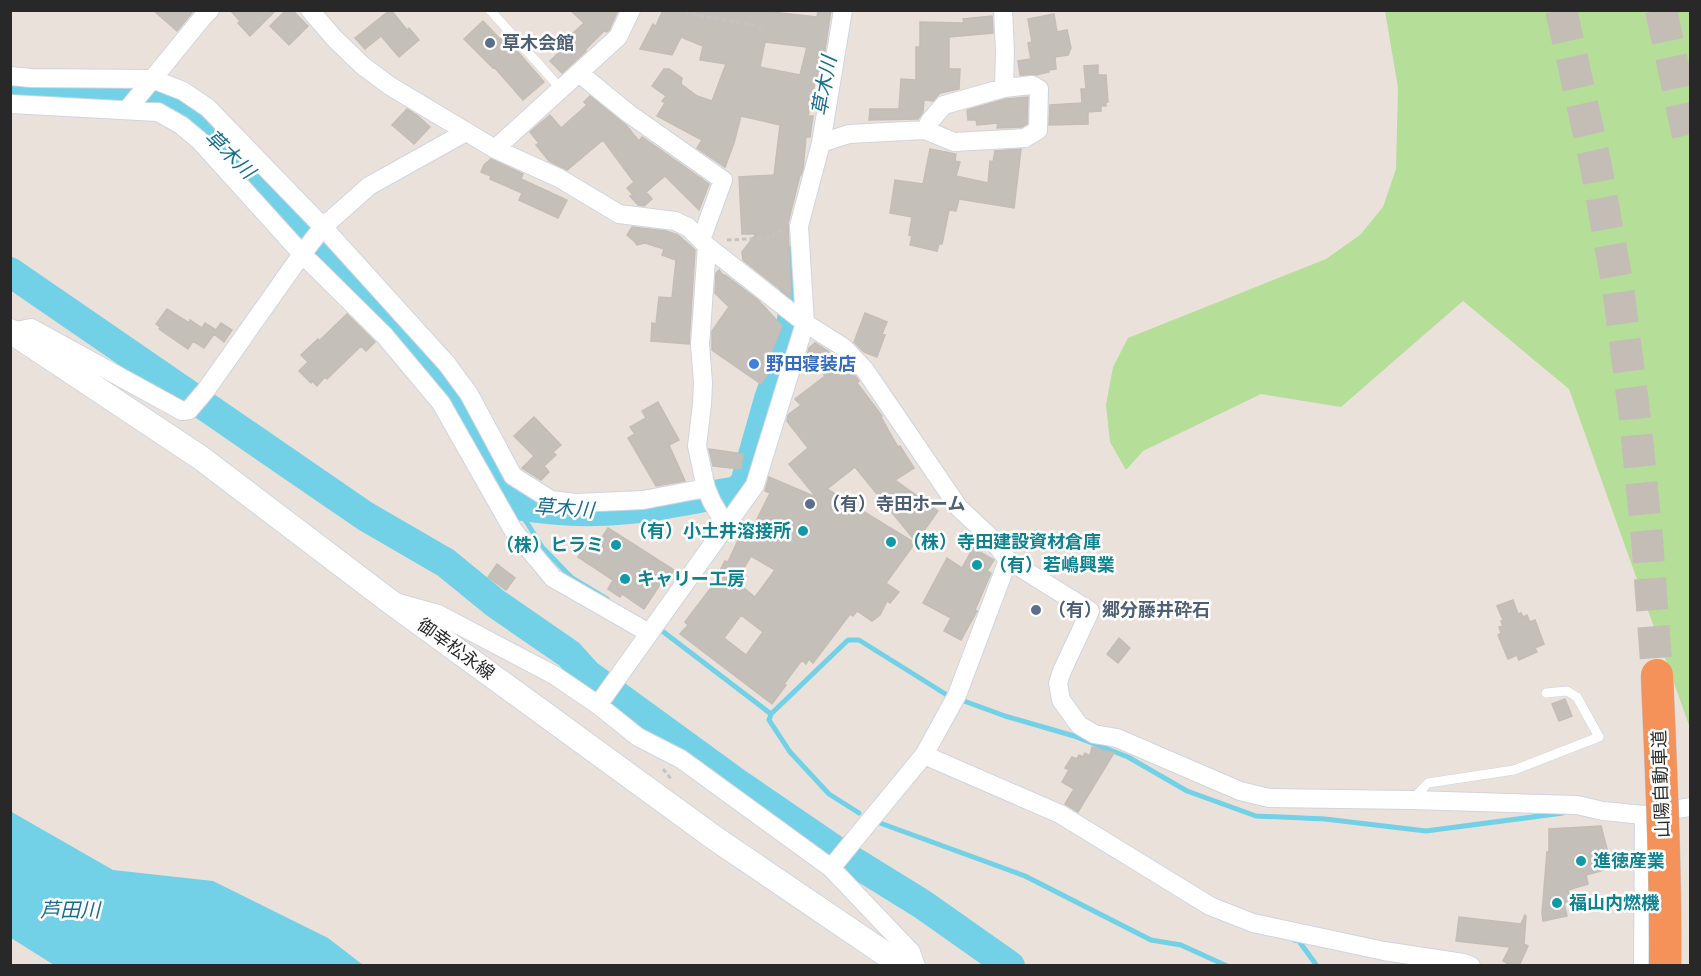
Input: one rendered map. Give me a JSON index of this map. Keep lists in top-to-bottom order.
{
  "streets": {
    "highway": ["山陽自動車道"],
    "main road": ["御幸松永線"]
  },
  "water": ["草木川", "芦田川"],
  "places": [
    "草木会館",
    "野田寝装店",
    "（有）寺田ホーム",
    "（有）小土井溶接所",
    "（株）寺田建設資材倉庫",
    "（株）ヒラミ",
    "（有）若嶋興業",
    "キャリー工房",
    "（有）郷分藤井砕石",
    "進徳産業",
    "福山内燃機"
  ]
}
